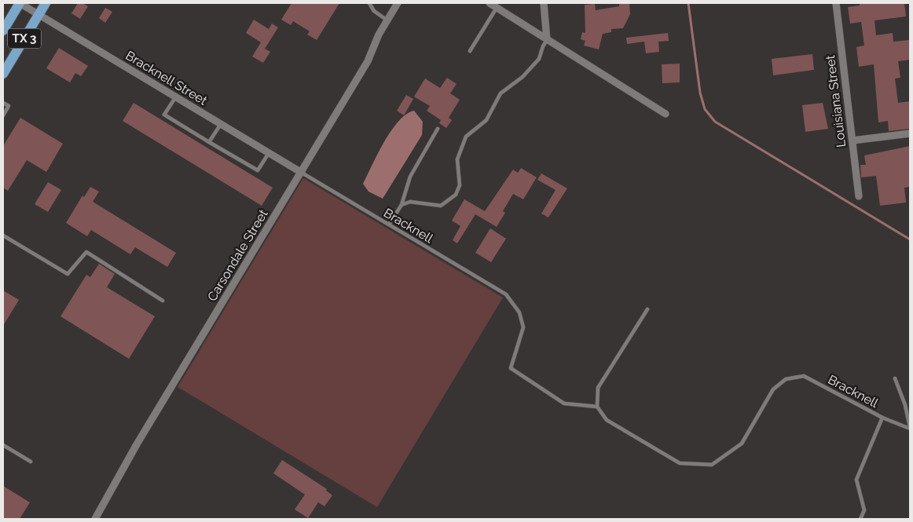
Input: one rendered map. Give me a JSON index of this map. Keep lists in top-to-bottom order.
{
  "streets": {
    "main road": ["TX 3"],
    "street": ["Bracknell Street", "Louisiana Street", "Carsondale Street"],
    "lane": ["Bracknell"]
  },
  "crossings": [
    ["TX 3", "Bracknell Street"],
    ["Bracknell Street", "Bracknell"],
    ["Bracknell Street", "Carsondale Street"],
    ["Bracknell", "Carsondale Street"]
  ]
}
